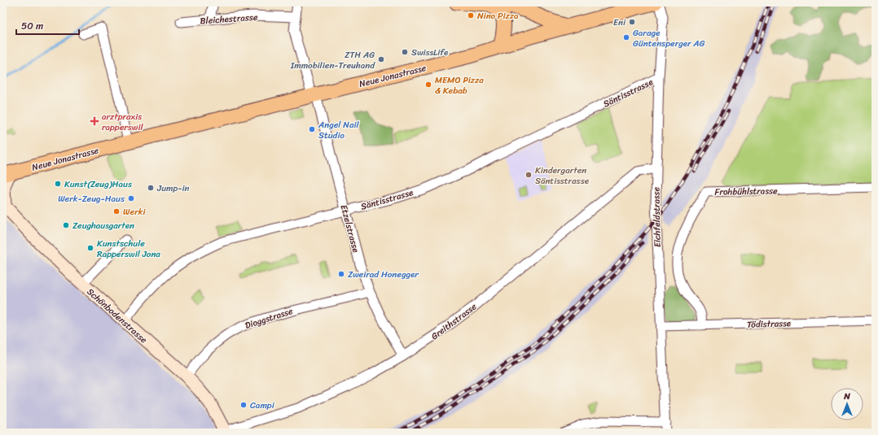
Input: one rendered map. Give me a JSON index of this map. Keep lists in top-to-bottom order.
{
  "streets": {
    "main road": ["Neue Jonastrasse"],
    "street": [
      "Bleichestrasse",
      "Säntisstrasse",
      "Frohbühlstrasse",
      "Eichfeldstrasse",
      "Etzelstrasse",
      "Schönbodenstrasse",
      "Dioggstrasse",
      "Greithstrasse",
      "Tödistrasse"
    ]
  },
  "crossings": [
    ["Neue Jonastrasse", "Etzelstrasse"],
    ["Säntisstrasse", "Eichfeldstrasse"],
    ["Säntisstrasse", "Etzelstrasse"],
    ["Säntisstrasse", "Schönbodenstrasse"],
    ["Frohbühlstrasse", "Tödistrasse"],
    ["Eichfeldstrasse", "Greithstrasse"],
    ["Eichfeldstrasse", "Tödistrasse"],
    ["Etzelstrasse", "Dioggstrasse"],
    ["Etzelstrasse", "Greithstrasse"],
    ["Schönbodenstrasse", "Dioggstrasse"],
    ["Schönbodenstrasse", "Greithstrasse"]
  ],
  "places": {
    "other": [
      "Nino Pizza",
      "Eni",
      "Garage Güntensperger AG",
      "SwissLife",
      "ZTH AG Immobilien-Treuhand",
      "MEMO Pizza & Kebab",
      "Angel Nail Studio",
      "Kindergarten Säntisstrasse",
      "Kunst(Zeug)Haus",
      "Jump-in",
      "Werk-Zeug-Haus",
      "Werki",
      "Zeughausgarten",
      "Kunstschule Rapperswil Jona",
      "Zweirad Honegger",
      "Campi"
    ],
    "health": ["arztpraxis rapperswil"]
  },
  "scale_bar": "50 m",
  "north": "top"
}
